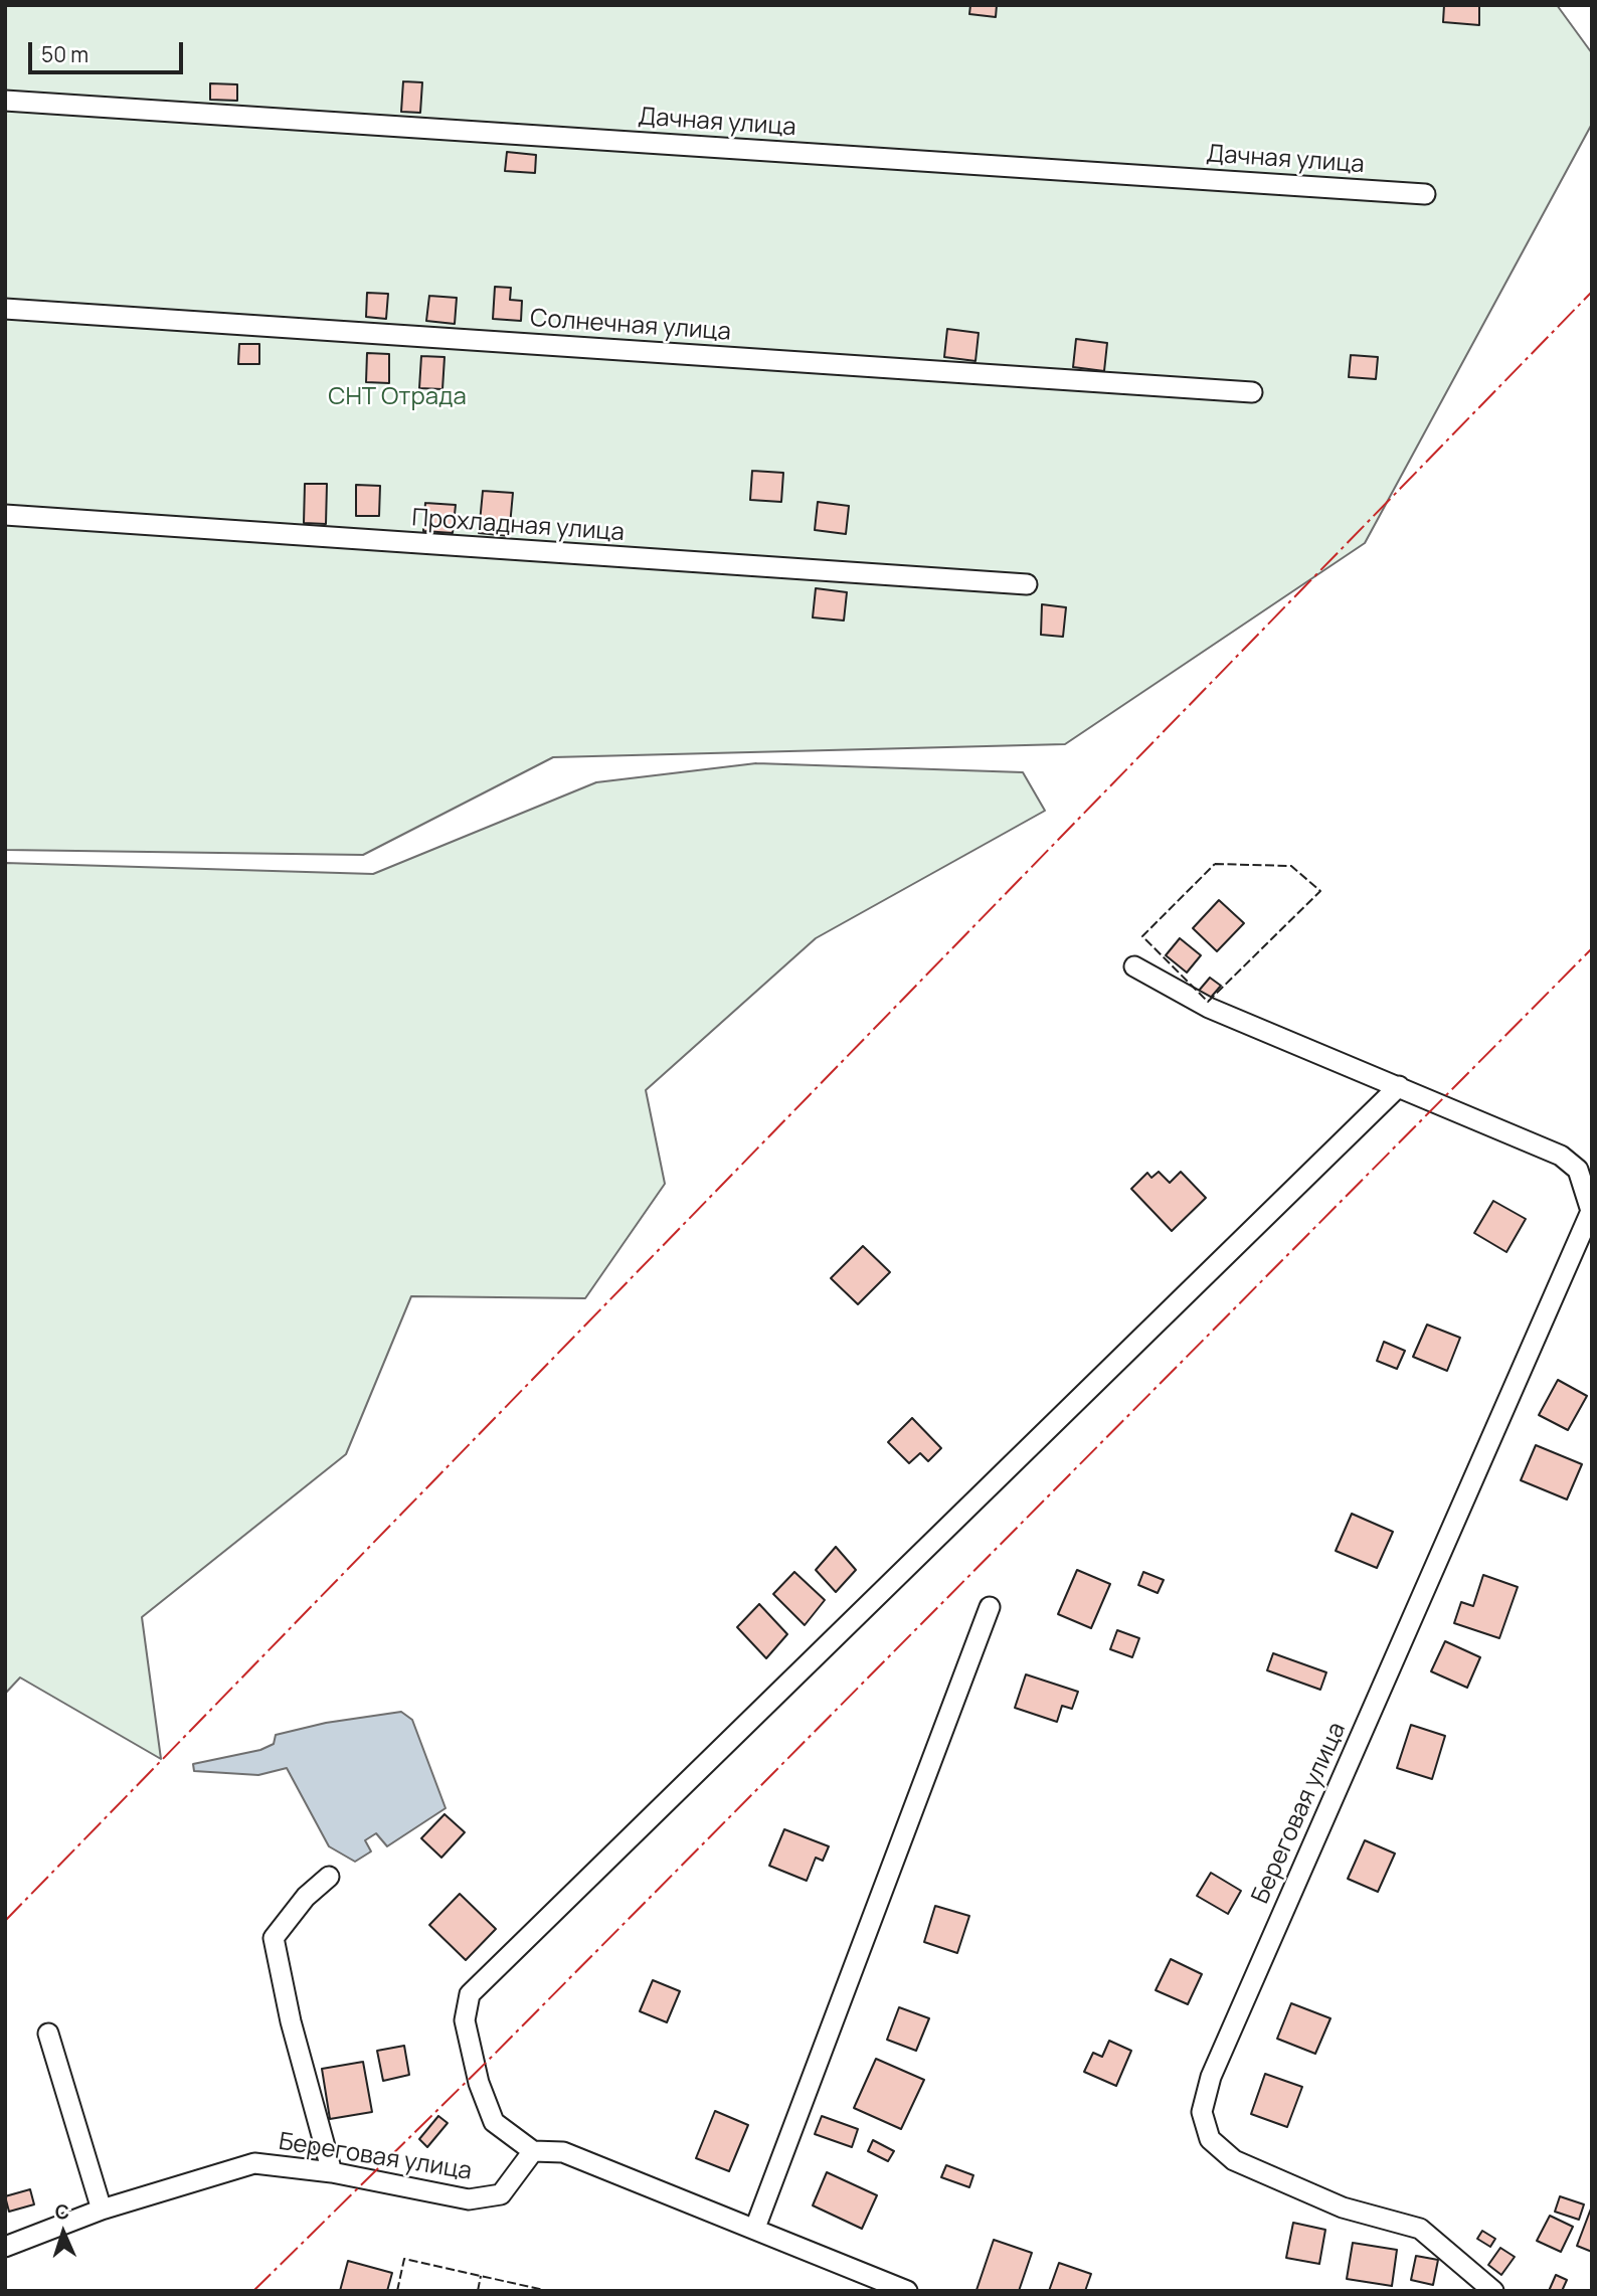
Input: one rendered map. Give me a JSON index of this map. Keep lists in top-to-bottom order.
{
  "streets": {
    "street": [
      "Дачная улица",
      "Солнечная улица",
      "Прохладная улица",
      "Береговая улица"
    ]
  },
  "parks": ["СНТ Отрада"],
  "scale_bar": "50 m",
  "north": "top"
}
